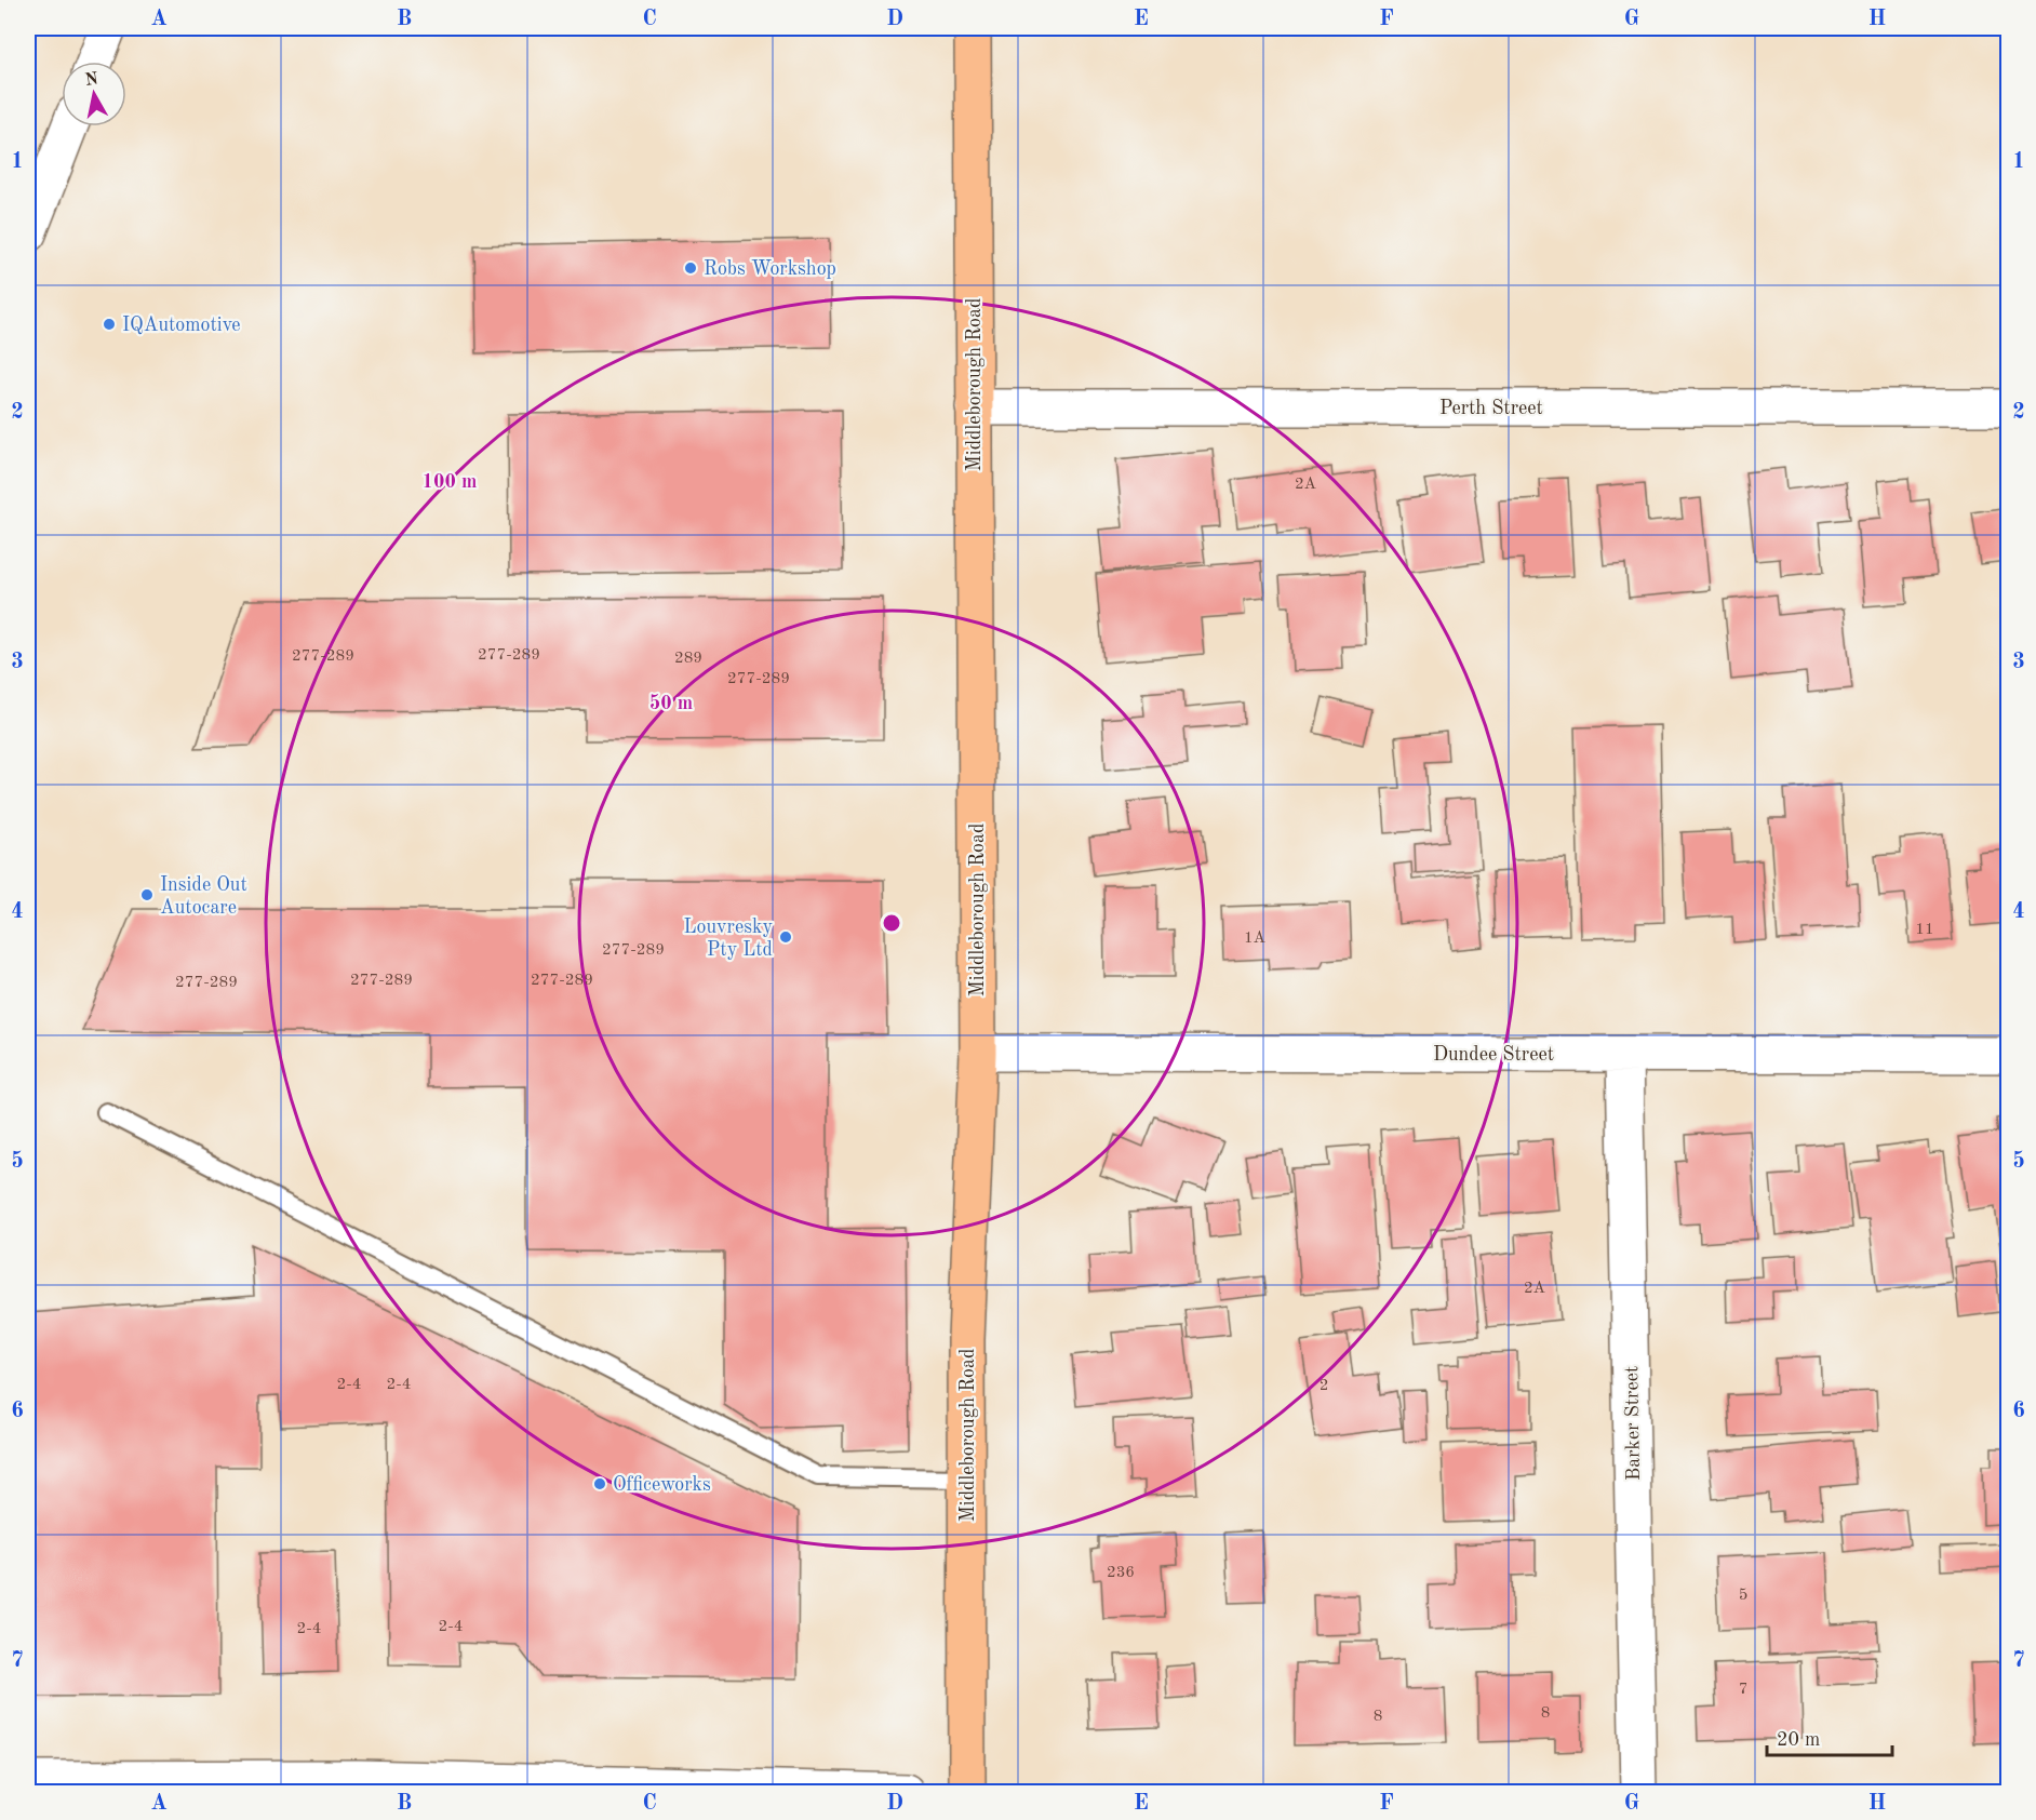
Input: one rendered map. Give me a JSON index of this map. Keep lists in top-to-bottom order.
{
  "streets": {
    "main road": ["Middleborough Road"],
    "street": ["Perth Street", "Dundee Street", "Barker Street"]
  },
  "crossings": [
    ["Middleborough Road", "Perth Street"],
    ["Middleborough Road", "Dundee Street"],
    ["Dundee Street", "Barker Street"]
  ],
  "places": [
    "Robs Workshop",
    "IQAutomotive",
    "Inside Out Autocare",
    "Louvresky Pty Ltd",
    "Officeworks"
  ],
  "house_numbers": [
    "2A",
    "277-289",
    "277-289",
    "289",
    "277-289",
    "11",
    "1A",
    "277-289",
    "277-289",
    "277-289",
    "277-289",
    "2A",
    "2-4",
    "2-4",
    "2",
    "236",
    "5",
    "2-4",
    "2-4",
    "7",
    "8",
    "8"
  ],
  "scale_bar": "20 m",
  "north": "top",
  "grid": {
    "columns": [
      "A",
      "B",
      "C",
      "D",
      "E",
      "F",
      "G",
      "H"
    ],
    "rows": [
      "1",
      "2",
      "3",
      "4",
      "5",
      "6",
      "7"
    ]
  },
  "rings": ["100 m", "50 m"]
}
